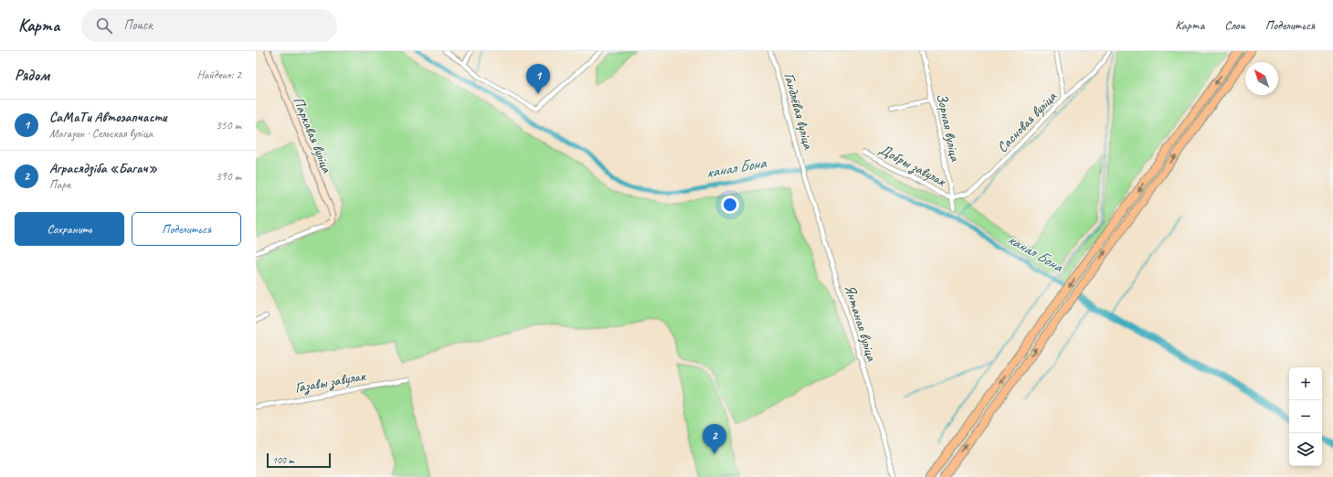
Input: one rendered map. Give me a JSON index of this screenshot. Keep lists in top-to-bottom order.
{
  "streets": {
    "street": [
      "Гандлёвая вуліца",
      "Сасновая вуліца",
      "Зорная вуліца",
      "Паркавая вуліца",
      "Добры завулак",
      "Янтаная вуліца",
      "Газавы завулак"
    ]
  },
  "crossings": [
    ["Гандлёвая вуліца", "Янтаная вуліца"],
    ["Сасновая вуліца", "Зорная вуліца"],
    ["Сасновая вуліца", "Добры завулак"],
    ["Зорная вуліца", "Добры завулак"]
  ],
  "water": ["канал Бона"],
  "scale_bar": "100 m",
  "north": "top left",
  "page": {
    "header": "Карта",
    "search": "Поиск",
    "nav": ["Карта", "Слои", "Поделиться"],
    "heading": ["Рядом", "Найдено: 2"],
    "pins": ["1", "2"],
    "list": [
      {
        "mark": "1",
        "name": "СаМаТи Автоэапчасти",
        "note": "Магазин · Сельская вуліца",
        "value": "350 m"
      },
      {
        "mark": "2",
        "name": "Аграсядзіба «Багач»",
        "note": "Парк",
        "value": "390 m"
      }
    ],
    "buttons": ["Сохранить", "Поделиться"],
    "map_buttons": ["+", "−"],
    "scale": "100 m"
  }
}
